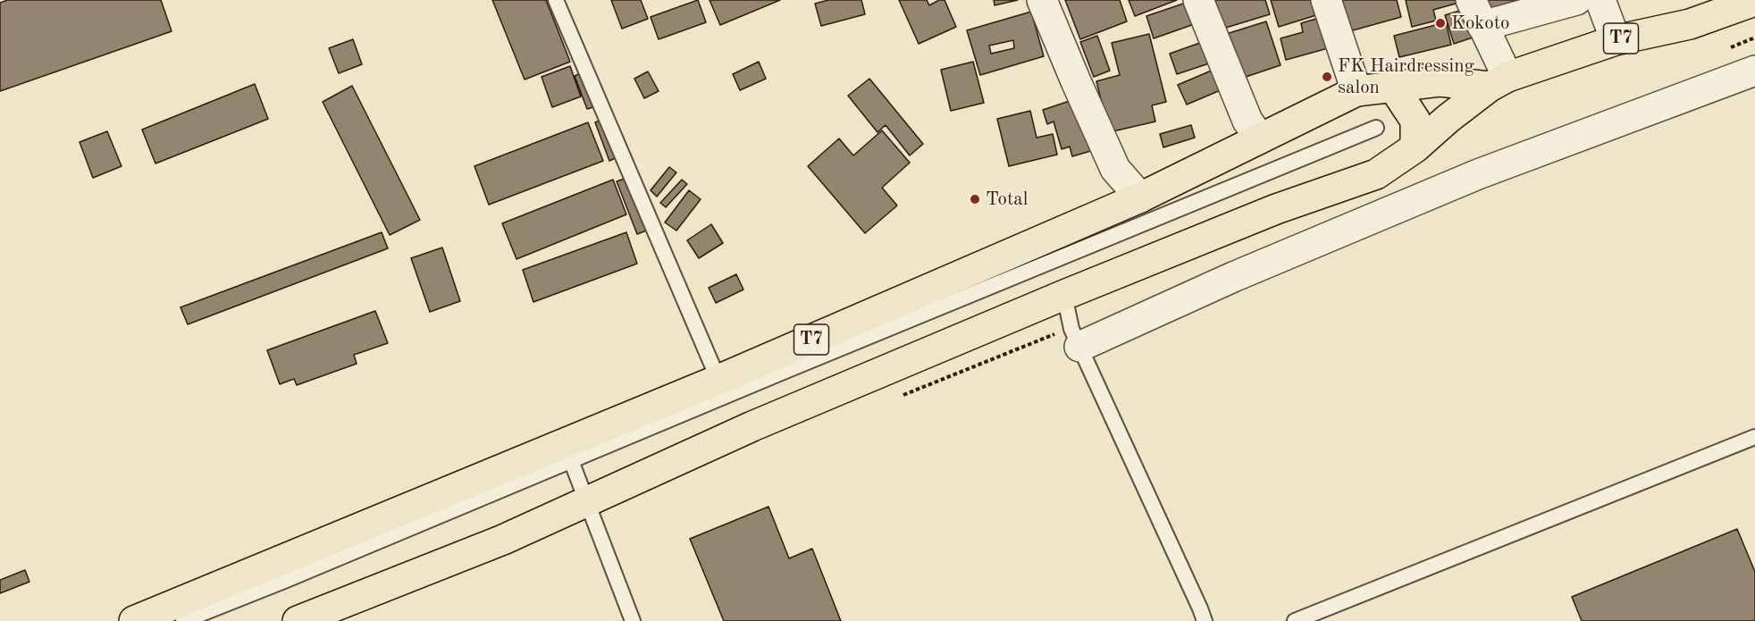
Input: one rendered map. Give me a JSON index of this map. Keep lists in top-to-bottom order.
{
  "streets": {
    "highway": ["T7"]
  },
  "places": ["Kokoto", "FK Hairdressing salon", "Total"]
}
